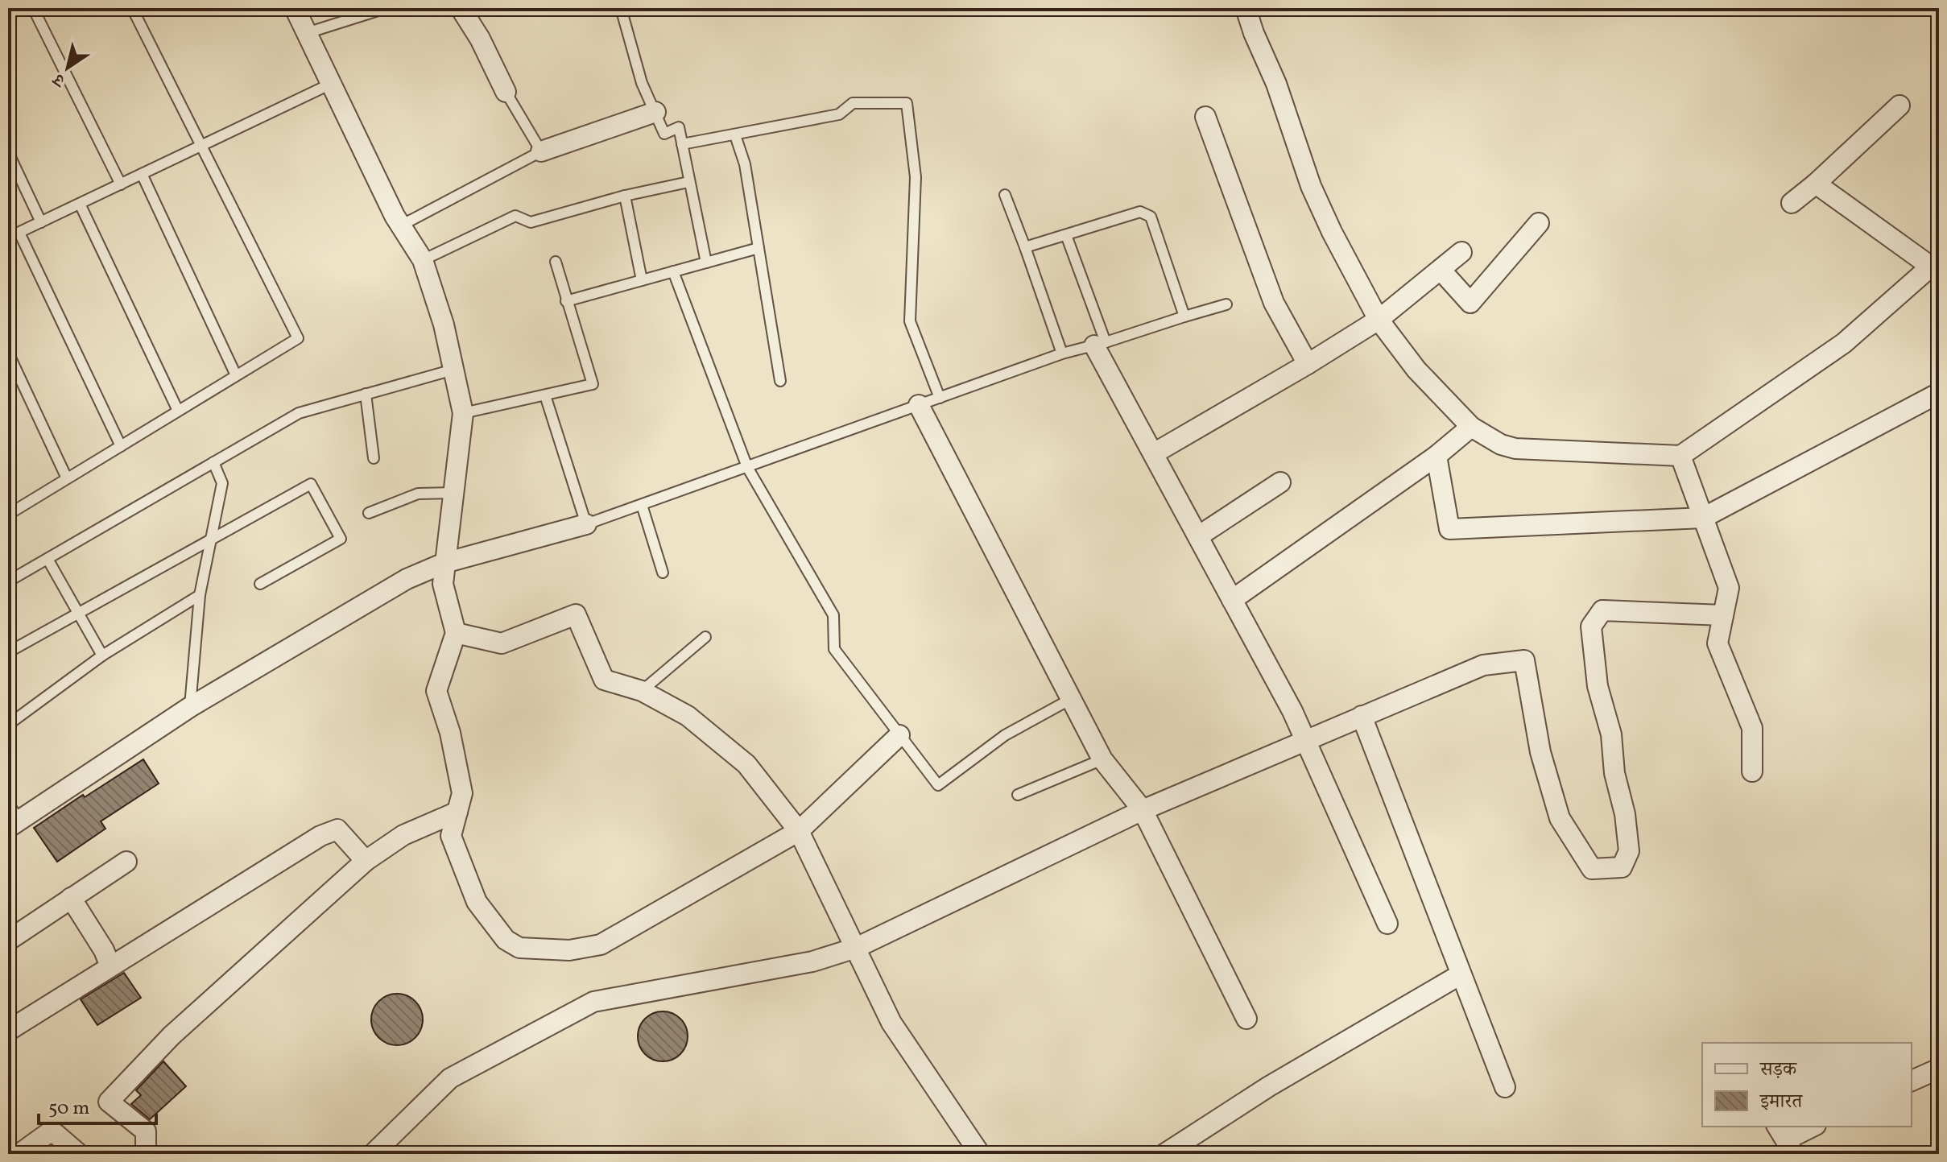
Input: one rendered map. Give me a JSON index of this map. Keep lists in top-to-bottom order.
{
  "legend": ["सड़क", "इमारत"],
  "scale_bar": "50 m",
  "north": "bottom left"
}
